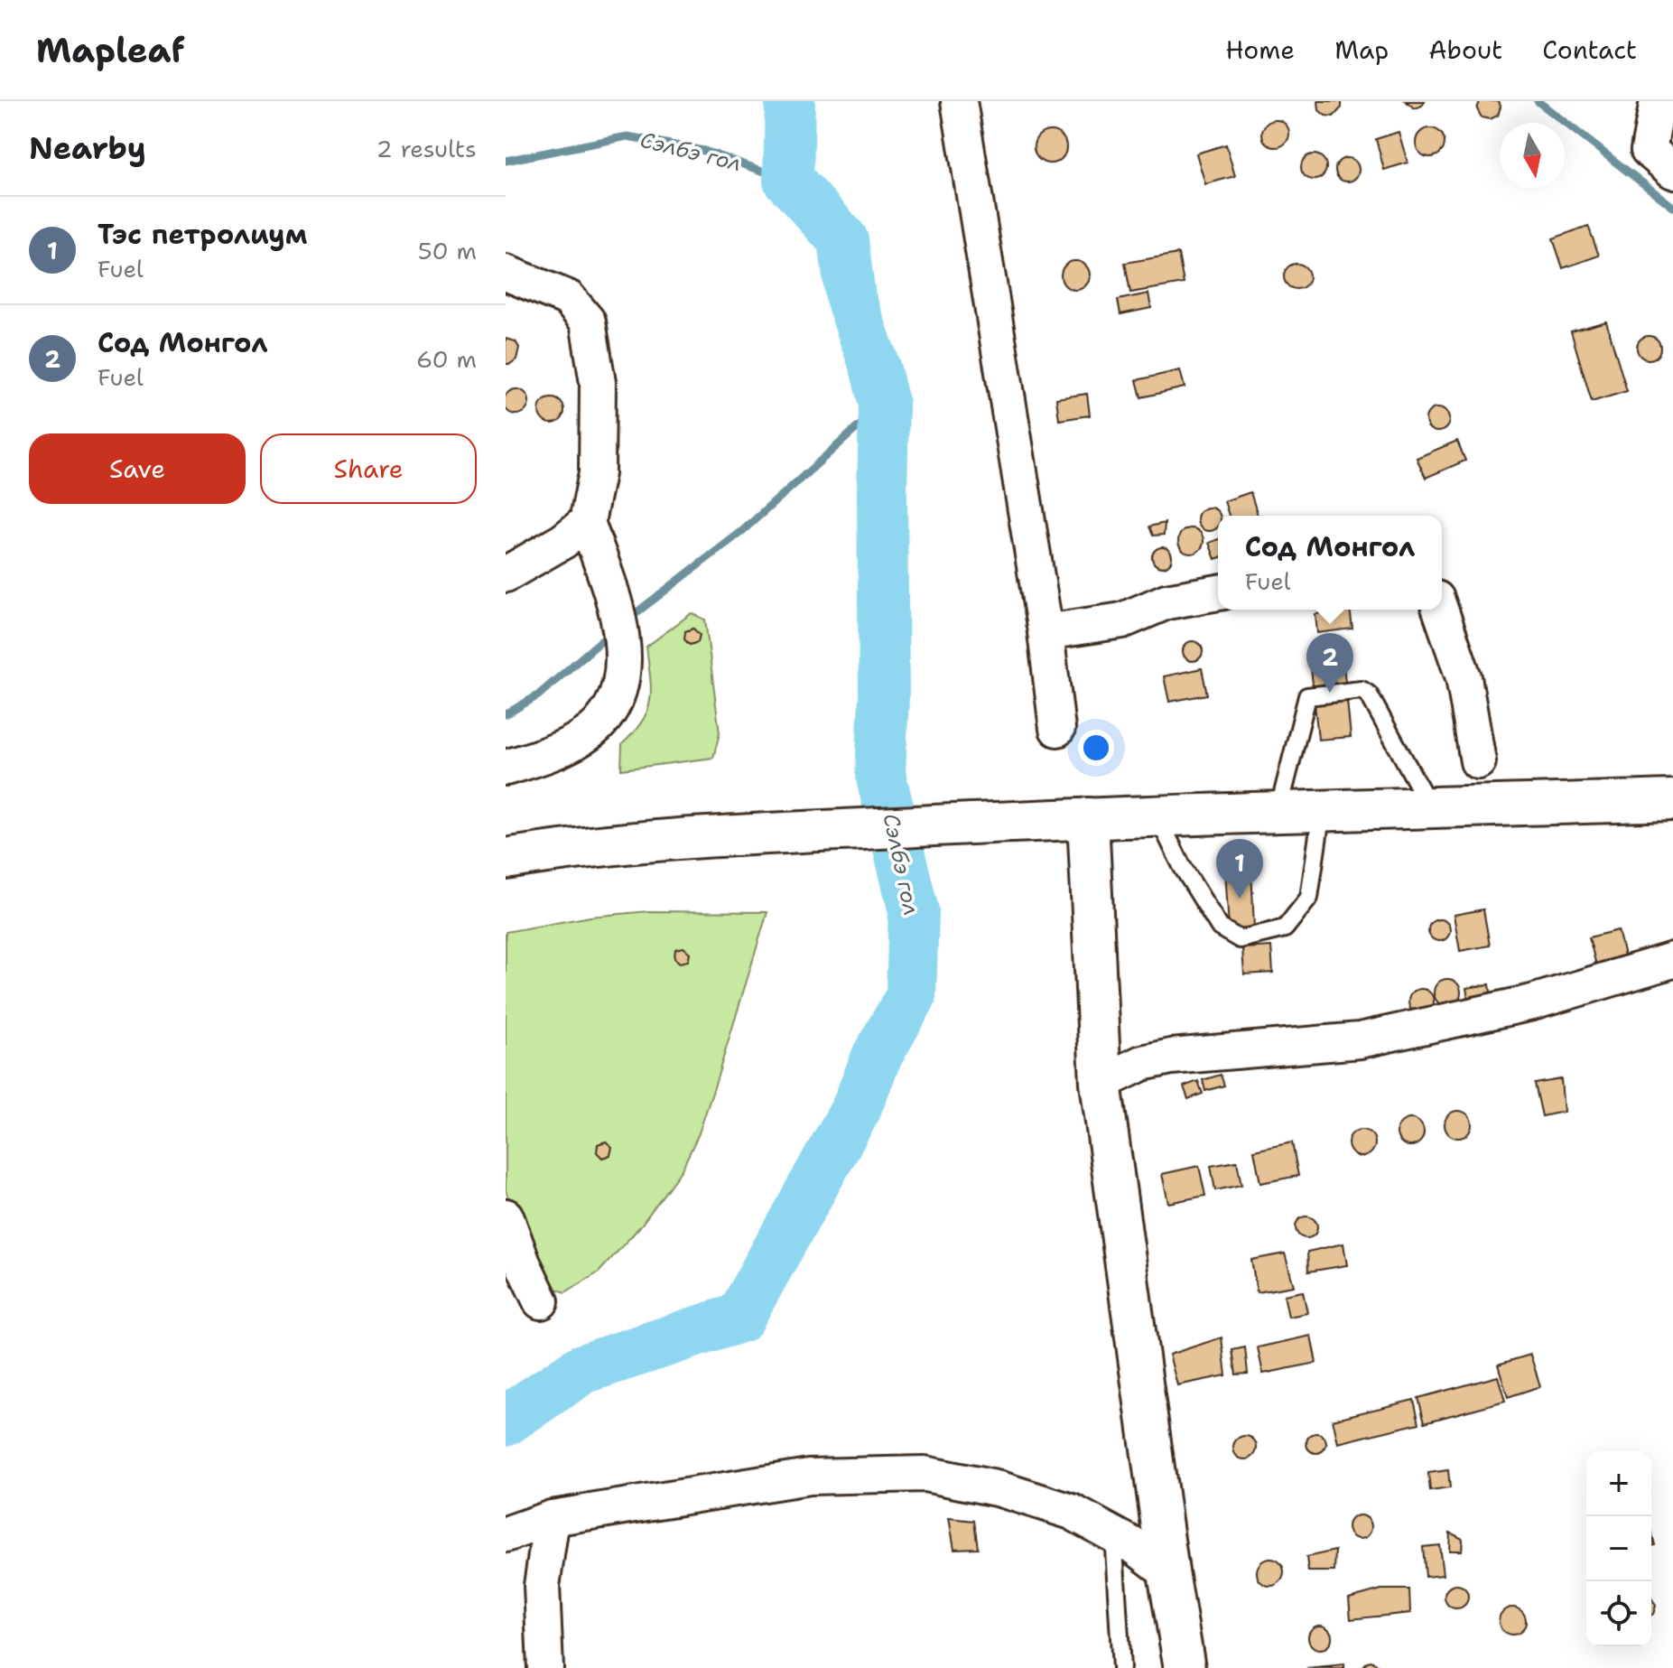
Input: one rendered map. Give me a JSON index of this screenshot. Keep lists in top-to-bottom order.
{
  "water": ["Сэлбэ гол"],
  "north": "bottom",
  "page": {
    "header": "Mapleaf",
    "nav": [
      "Home",
      "Map",
      "About",
      "Contact"
    ],
    "heading": ["Nearby", "2 results"],
    "list": [
      {
        "mark": "1",
        "name": "Тэс петролиум",
        "note": "Fuel",
        "value": "50 m"
      },
      {
        "mark": "2",
        "name": "Сод Монгол",
        "note": "Fuel",
        "value": "60 m"
      }
    ],
    "buttons": ["Save", "Share"],
    "popup": ["Сод Монгол", "Fuel"],
    "pins": ["2", "1"],
    "map_buttons": ["+", "−"]
  }
}
